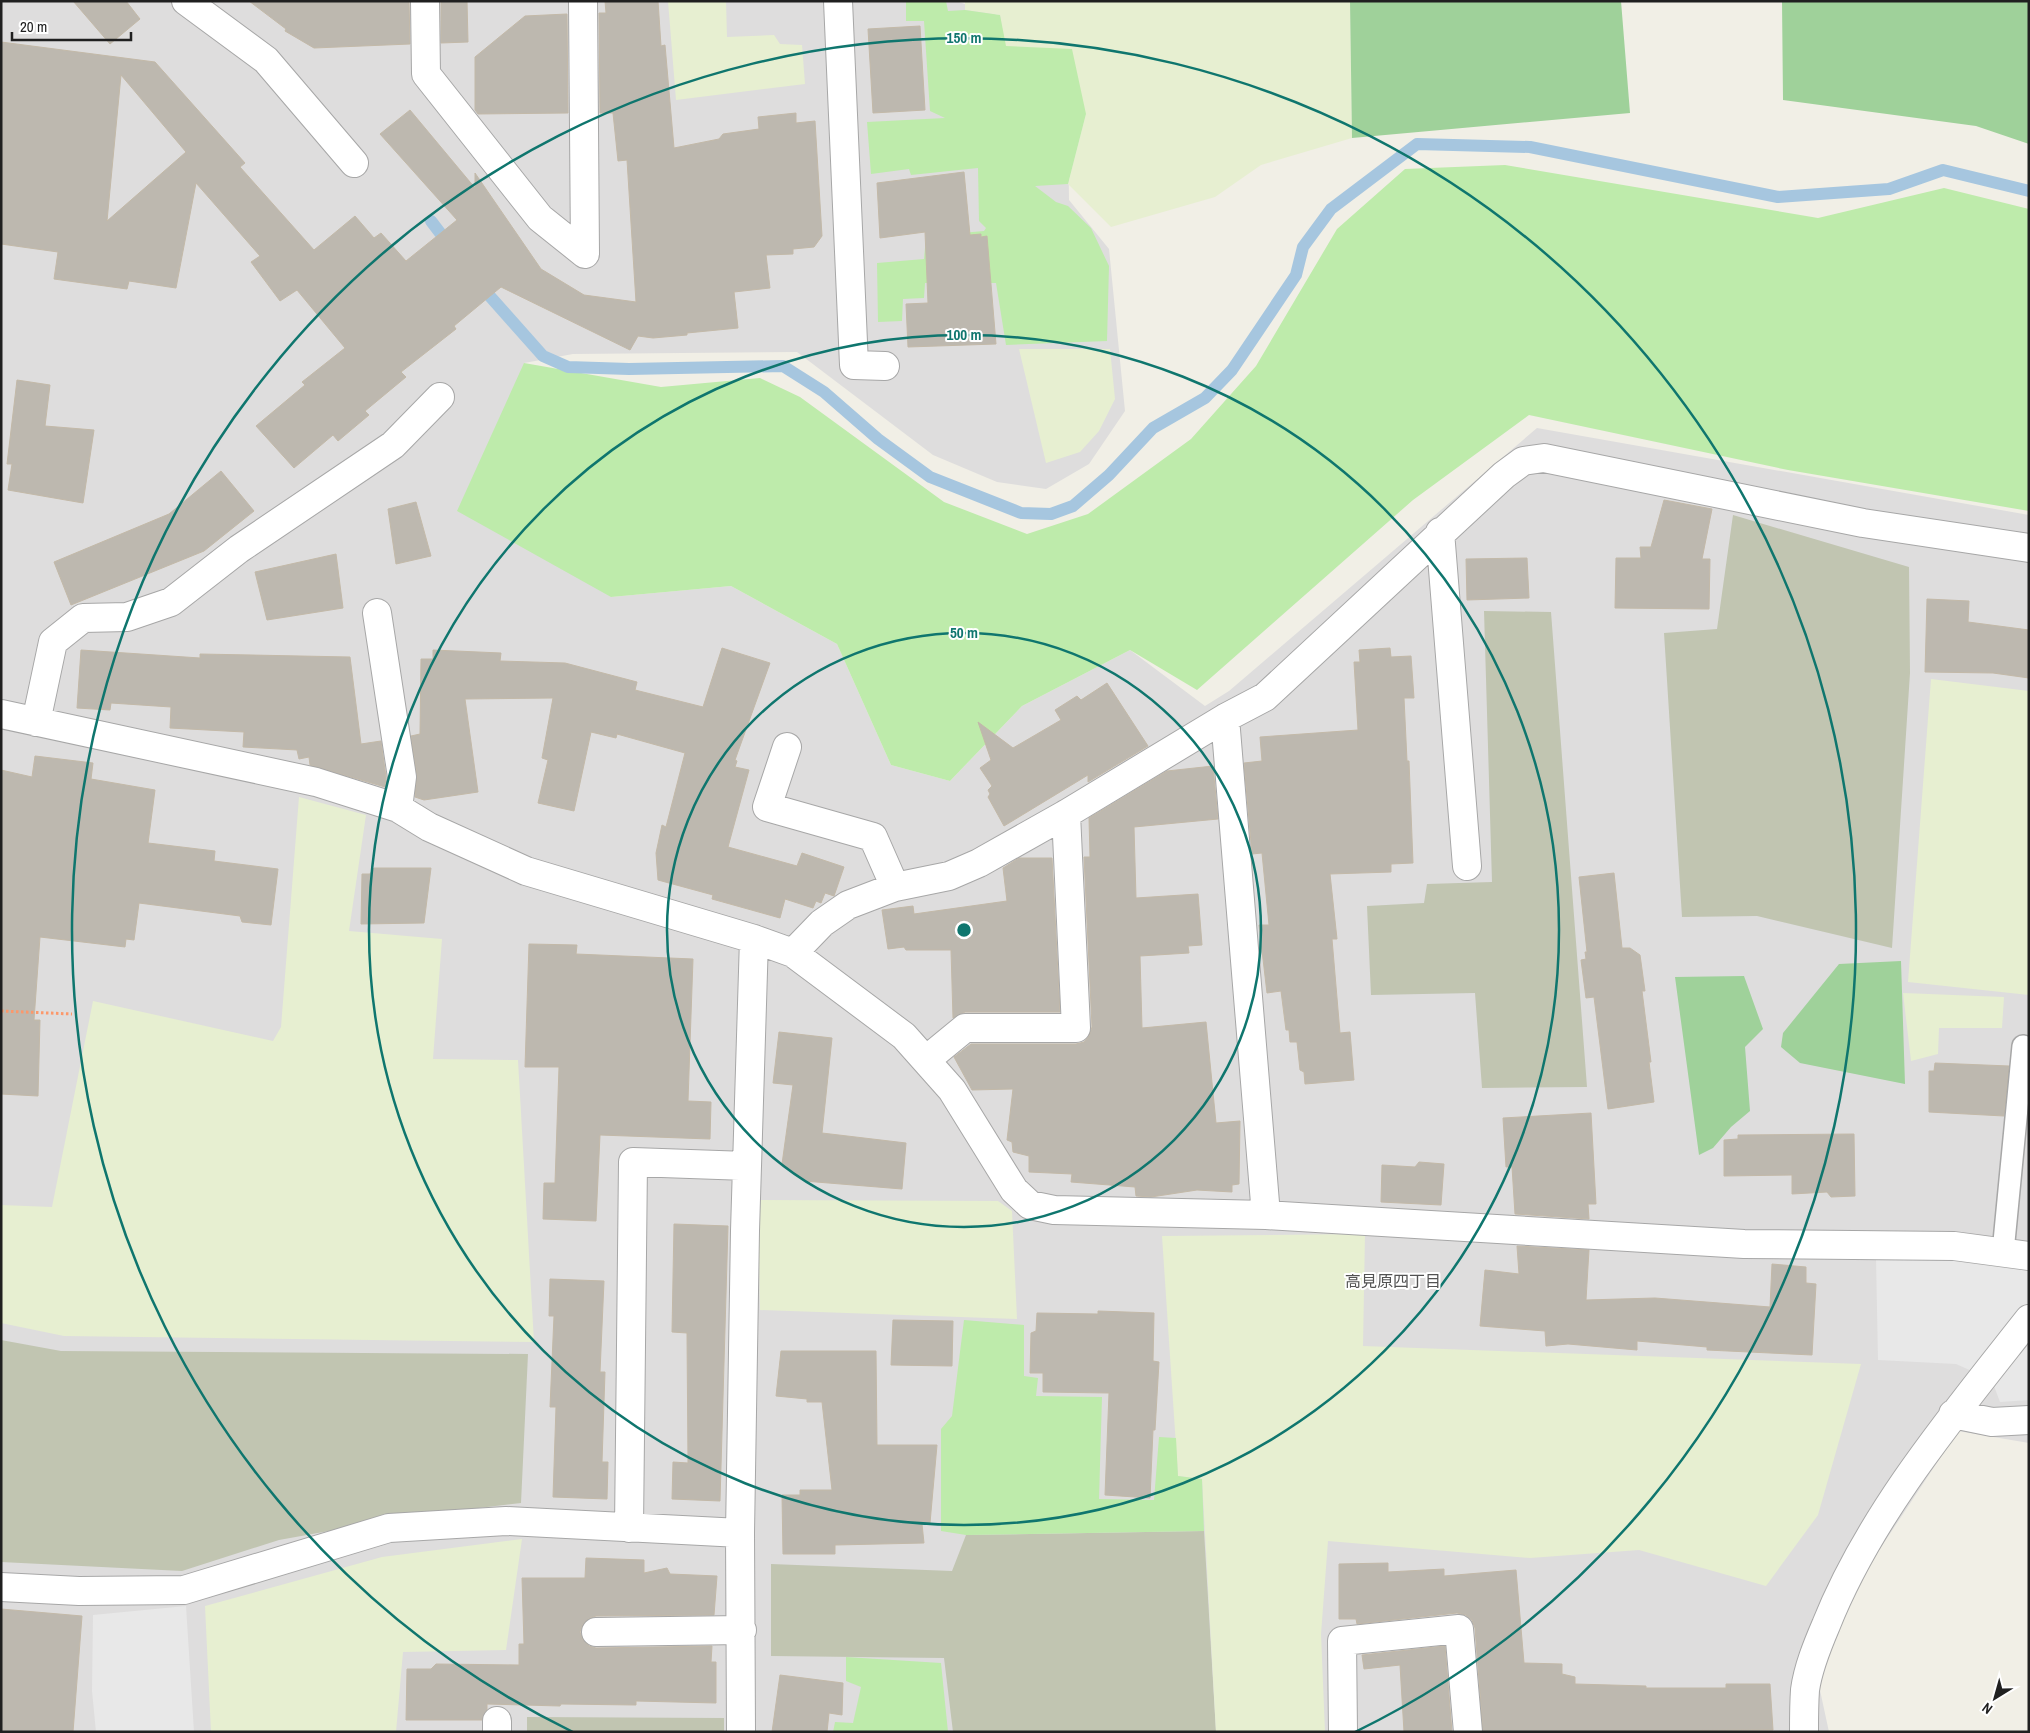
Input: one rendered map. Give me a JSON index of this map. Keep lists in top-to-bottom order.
{
  "districts": ["高見原四丁目"],
  "scale_bar": "20 m",
  "north": "bottom left",
  "rings": ["150 m", "100 m", "50 m"]
}
